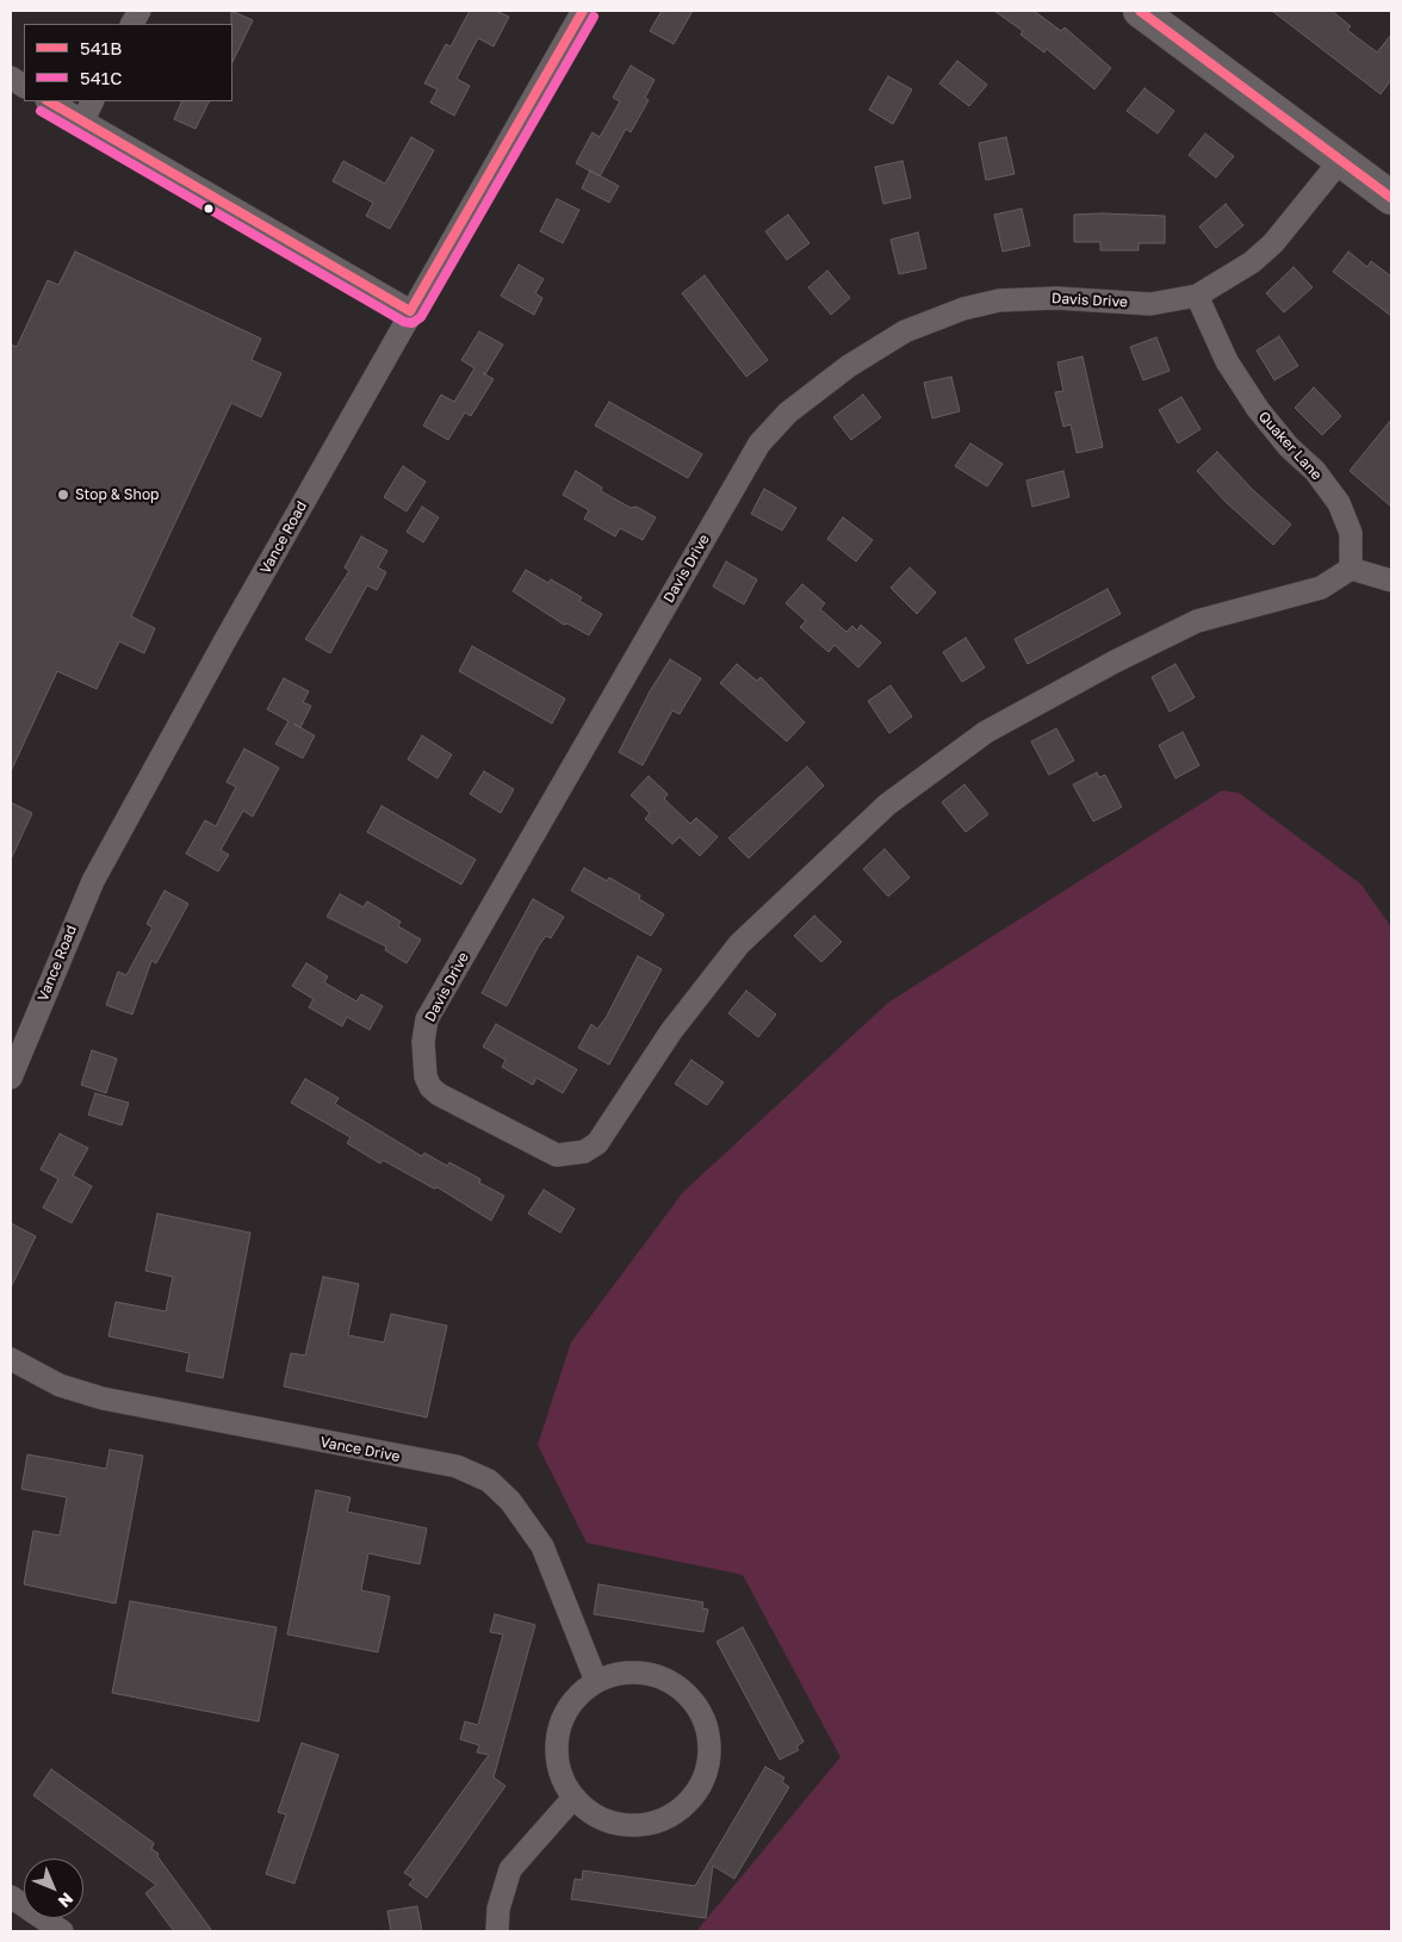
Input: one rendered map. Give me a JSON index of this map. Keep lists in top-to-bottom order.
{
  "streets": {
    "street": [
      "Davis Drive",
      "Quaker Lane",
      "Vance Road",
      "Vance Drive"
    ]
  },
  "crossings": [
    ["Davis Drive", "Quaker Lane"]
  ],
  "places": ["Stop & Shop"],
  "lines": ["transit line 541B", "transit line 541C"],
  "legend": ["541B", "541C"],
  "north": "bottom right"
}
